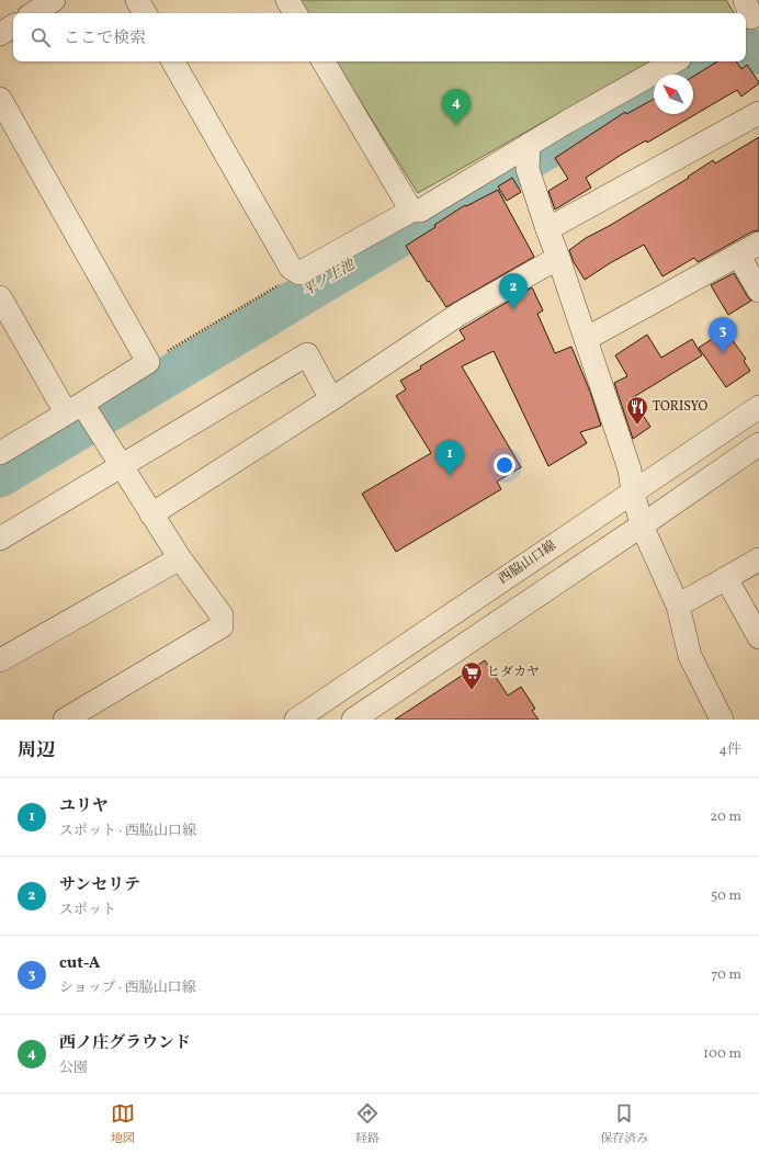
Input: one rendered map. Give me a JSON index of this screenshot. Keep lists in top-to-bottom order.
{
  "streets": {
    "street": ["西脇山口線"]
  },
  "water": ["平ノ上池"],
  "places": {
    "restaurant": ["TORISYO"],
    "supermarket": ["ヒダカヤ"]
  },
  "north": "top left",
  "page": {
    "search": "ここで検索",
    "pins": [
      "4",
      "2",
      "3",
      "1"
    ],
    "heading": ["周辺", "4件"],
    "list": [
      {
        "mark": "1",
        "name": "ユリヤ",
        "note": "スポット · 西脇山口線",
        "value": "20 m"
      },
      {
        "mark": "2",
        "name": "サンセリテ",
        "note": "スポット",
        "value": "50 m"
      },
      {
        "mark": "3",
        "name": "cut-A",
        "note": "ショップ · 西脇山口線",
        "value": "70 m"
      },
      {
        "mark": "4",
        "name": "西ノ庄グラウンド",
        "note": "公園",
        "value": "100 m"
      }
    ],
    "nav": ["地図", "経路", "保存済み"]
  }
}
